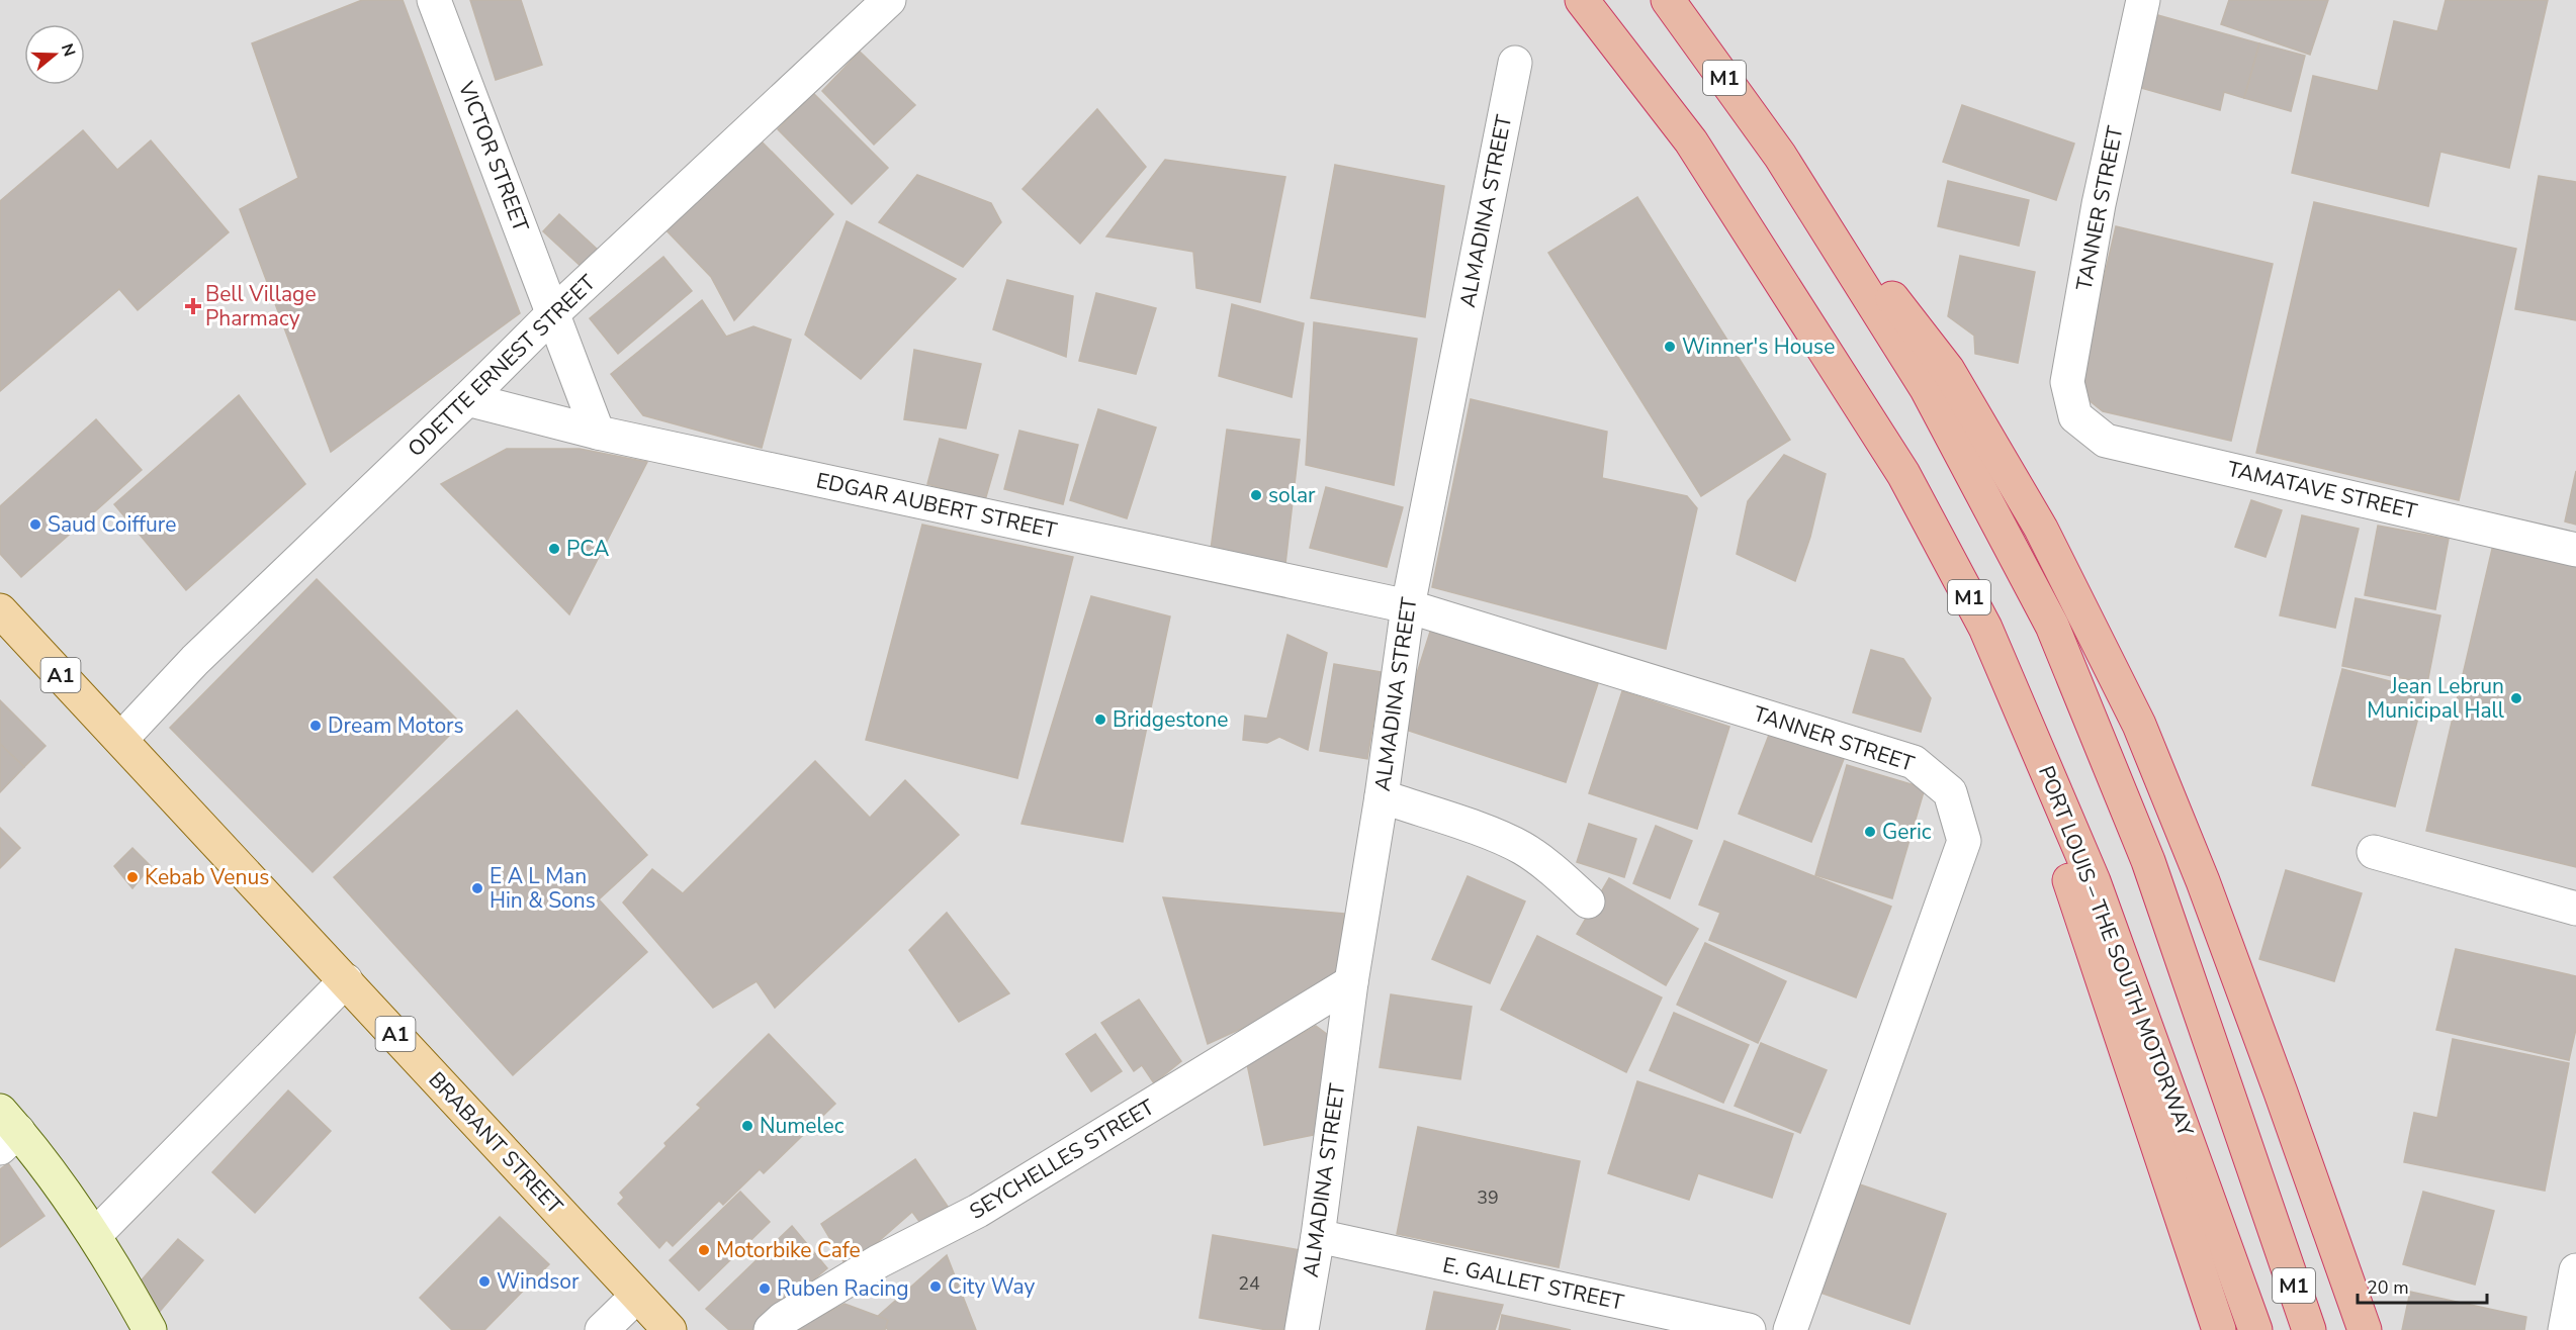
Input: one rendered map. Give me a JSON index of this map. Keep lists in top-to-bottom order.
{
  "streets": {
    "highway": ["M1", "PORT LOUIS – THE SOUTH MOTORWAY"],
    "main road": ["A1", "BRABANT STREET"],
    "street": [
      "VICTOR STREET",
      "TANNER STREET",
      "ALMADINA STREET",
      "ODETTE ERNEST STREET",
      "TAMATAVE STREET",
      "EDGAR AUBERT STREET",
      "SEYCHELLES STREET",
      "E. GALLET STREET"
    ]
  },
  "crossings": [
    ["VICTOR STREET", "ODETTE ERNEST STREET"],
    ["VICTOR STREET", "EDGAR AUBERT STREET"],
    ["TANNER STREET", "ALMADINA STREET"],
    ["TANNER STREET", "TAMATAVE STREET"],
    ["TANNER STREET", "EDGAR AUBERT STREET"],
    ["ALMADINA STREET", "EDGAR AUBERT STREET"],
    ["ALMADINA STREET", "SEYCHELLES STREET"],
    ["ALMADINA STREET", "E. GALLET STREET"],
    ["ODETTE ERNEST STREET", "EDGAR AUBERT STREET"],
    ["ODETTE ERNEST STREET", "BRABANT STREET"]
  ],
  "places": {
    "health": ["Bell Village Pharmacy"],
    "other": [
      "Winner's House",
      "solar",
      "Saud Coiffure",
      "PCA",
      "Jean Lebrun Municipal Hall",
      "Bridgestone",
      "Dream Motors",
      "Geric",
      "Kebab Venus",
      "E A L Man Hin & Sons",
      "Numelec",
      "Motorbike Cafe",
      "Windsor",
      "City Way",
      "Ruben Racing"
    ]
  },
  "house_numbers": ["39", "24"],
  "scale_bar": "20 m",
  "north": "right"
}
